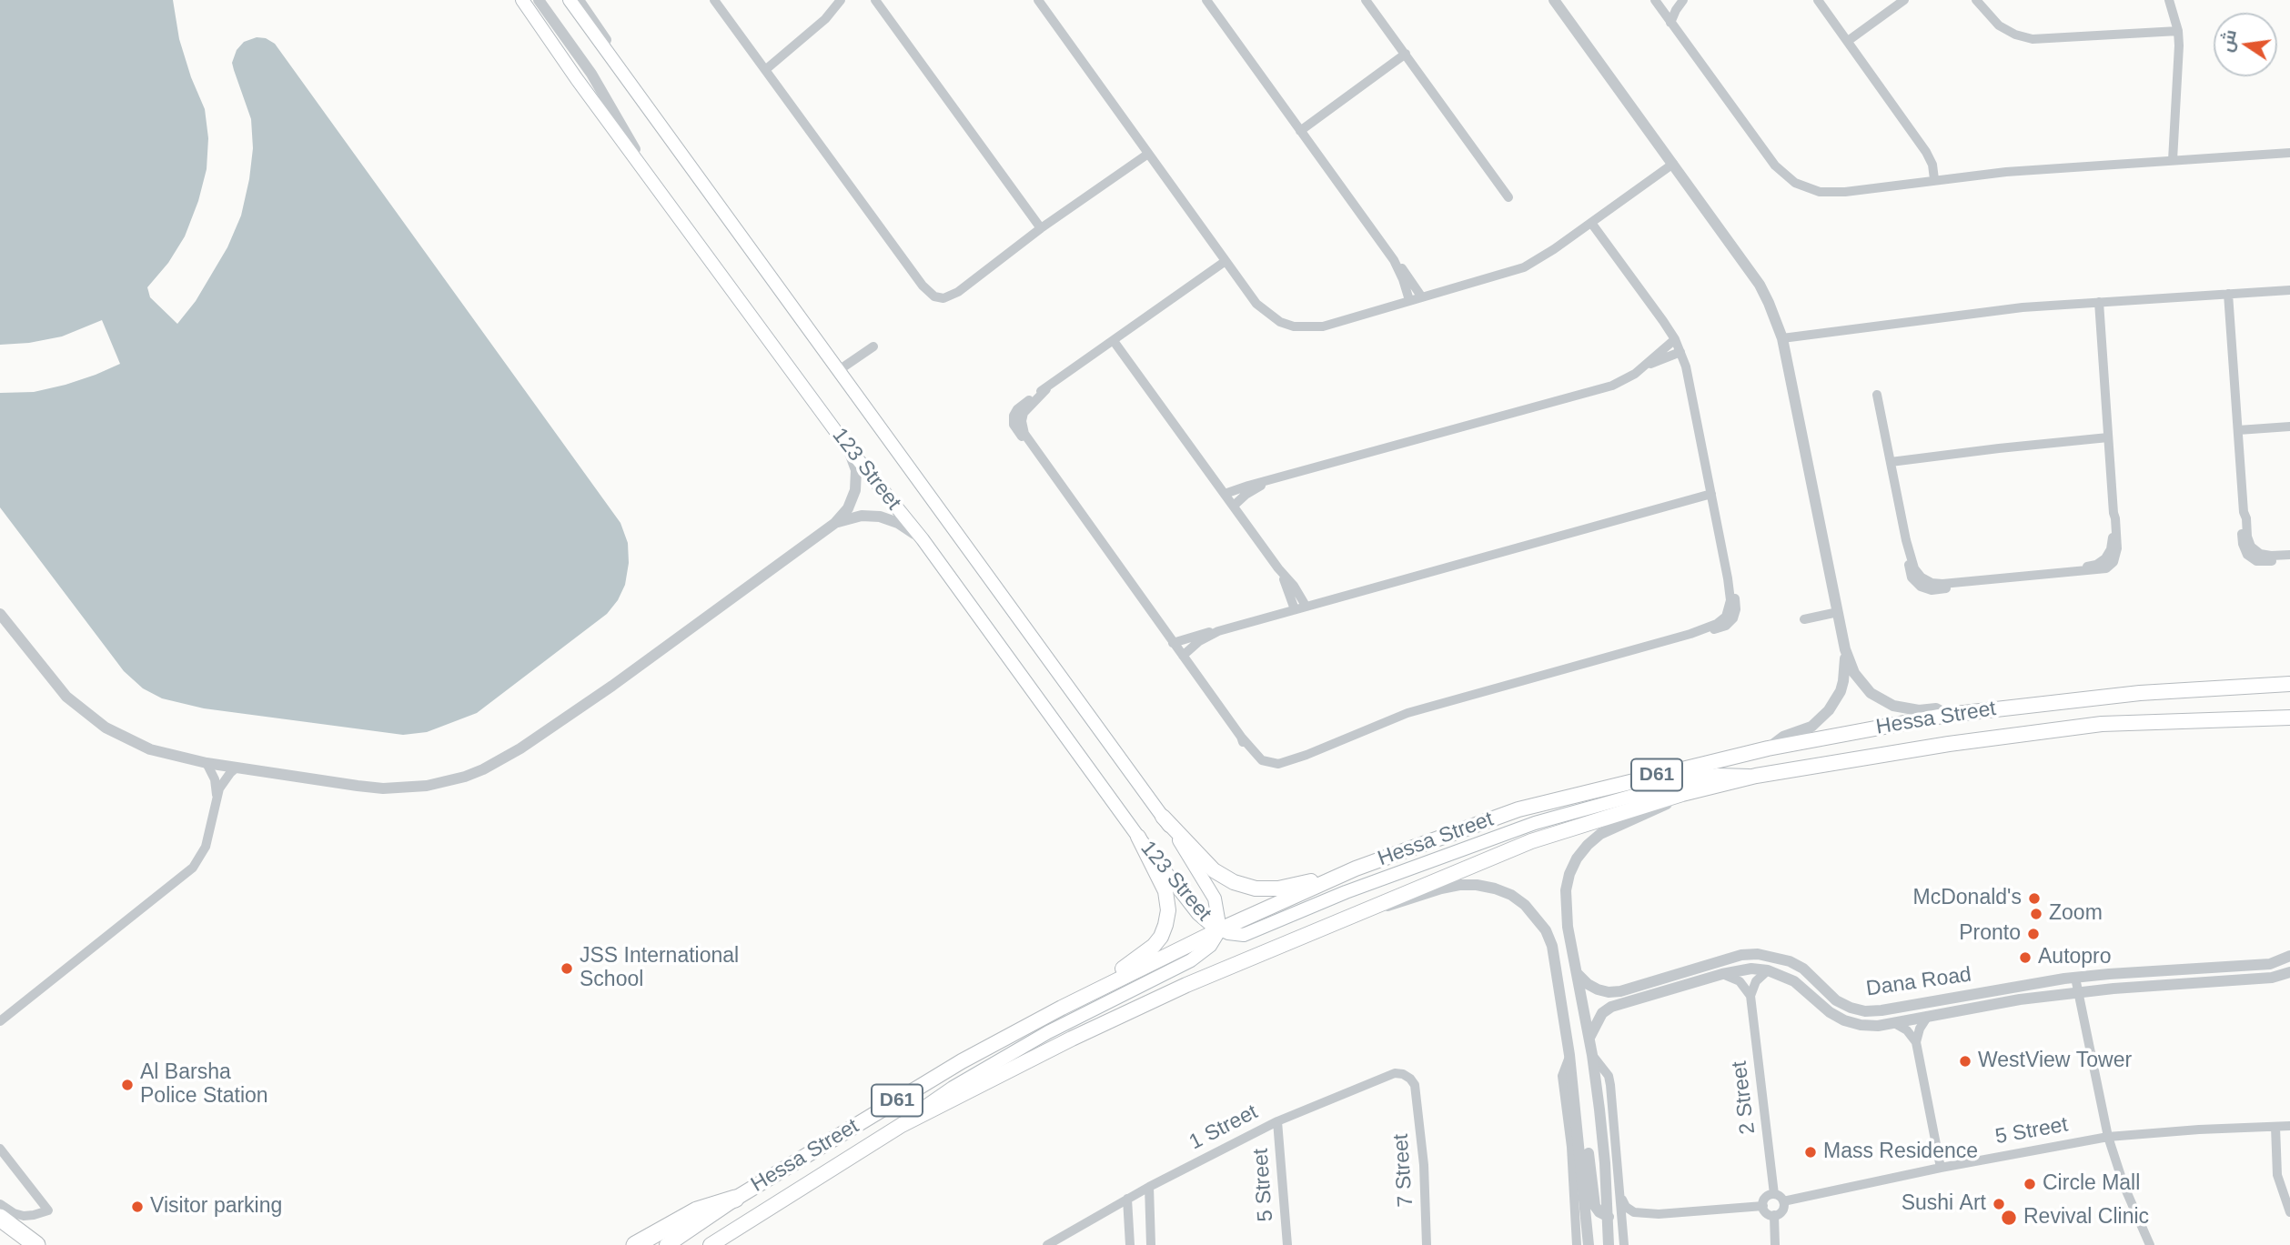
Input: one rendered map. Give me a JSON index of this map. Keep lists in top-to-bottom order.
{
  "streets": {
    "main road": ["123 Street", "Hessa Street", "D61"],
    "street": [
      "Dana Road",
      "2 Street",
      "1 Street",
      "5 Street",
      "7 Street"
    ]
  },
  "crossings": [
    ["123 Street", "Hessa Street"],
    ["2 Street", "5 Street"],
    ["1 Street", "5 Street"],
    ["1 Street", "7 Street"]
  ],
  "places": [
    "McDonald's",
    "Zoom",
    "Pronto",
    "Autopro",
    "JSS International School",
    "WestView Tower",
    "Al Barsha Police Station",
    "Mass Residence",
    "Circle Mall",
    "Sushi Art",
    "Visitor parking",
    "Revival Clinic"
  ],
  "north": "left"
}
